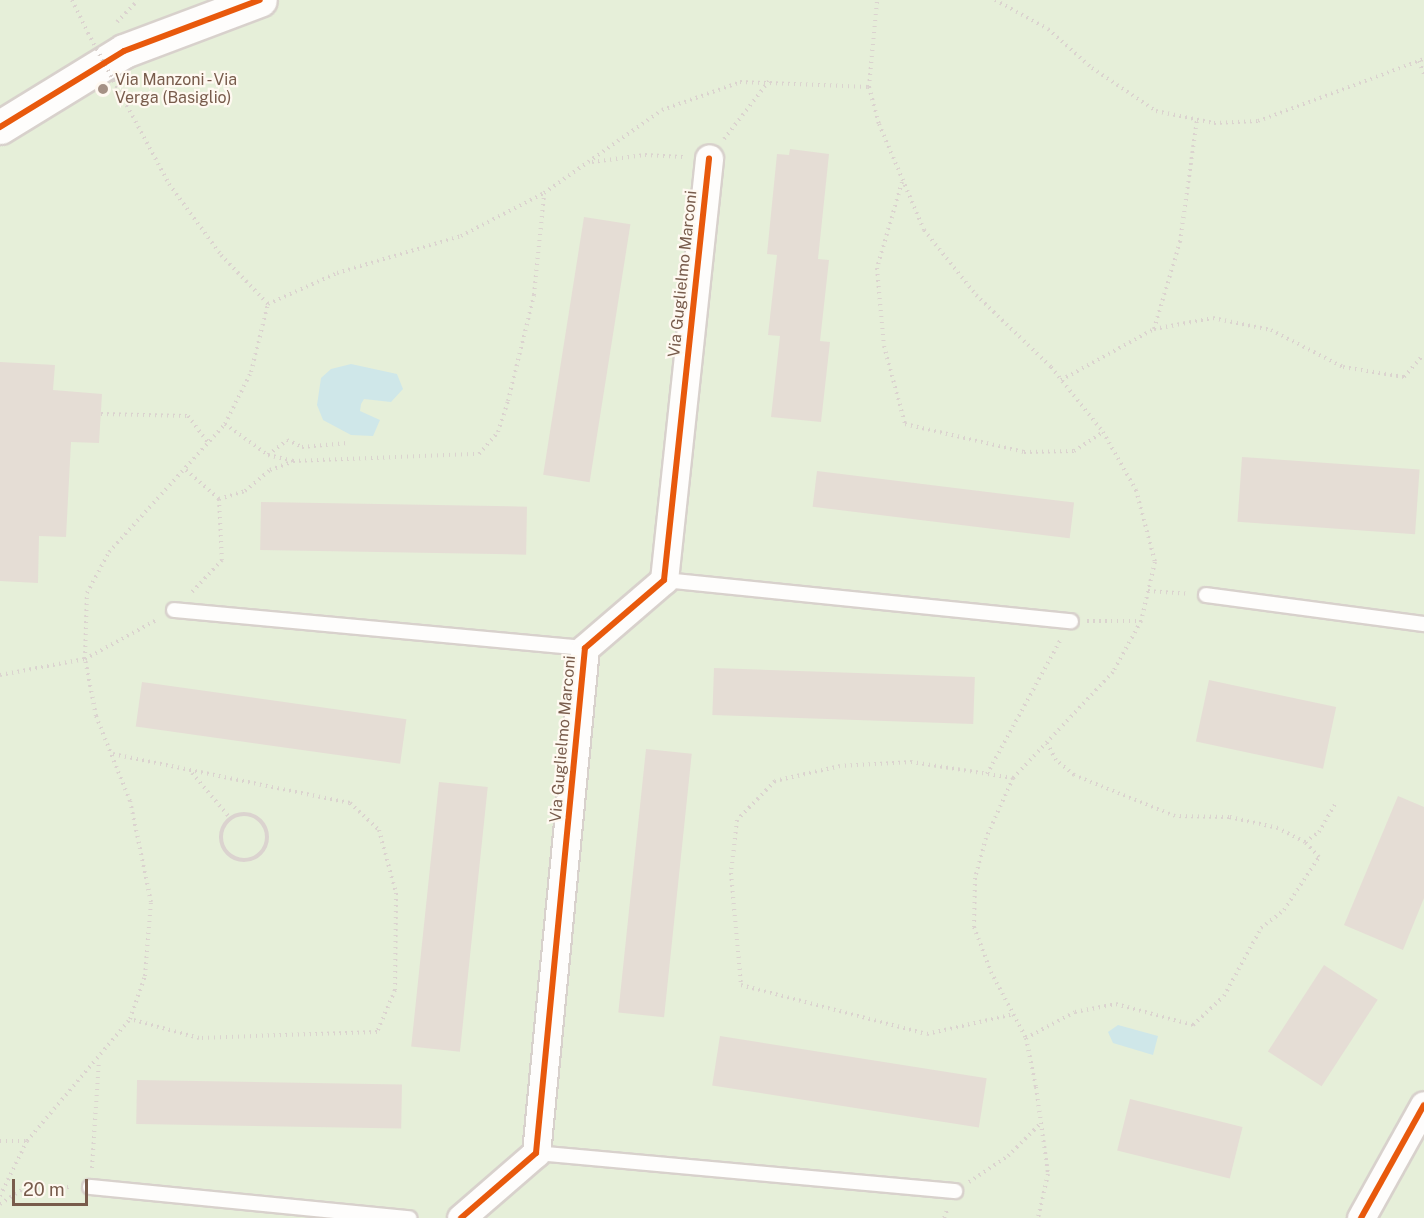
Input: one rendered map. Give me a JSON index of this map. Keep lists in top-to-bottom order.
{
  "streets": {
    "street": ["Via Guglielmo Marconi"]
  },
  "places": ["Via Manzoni - Via Verga (Basiglio)"],
  "scale_bar": "20 m"
}
